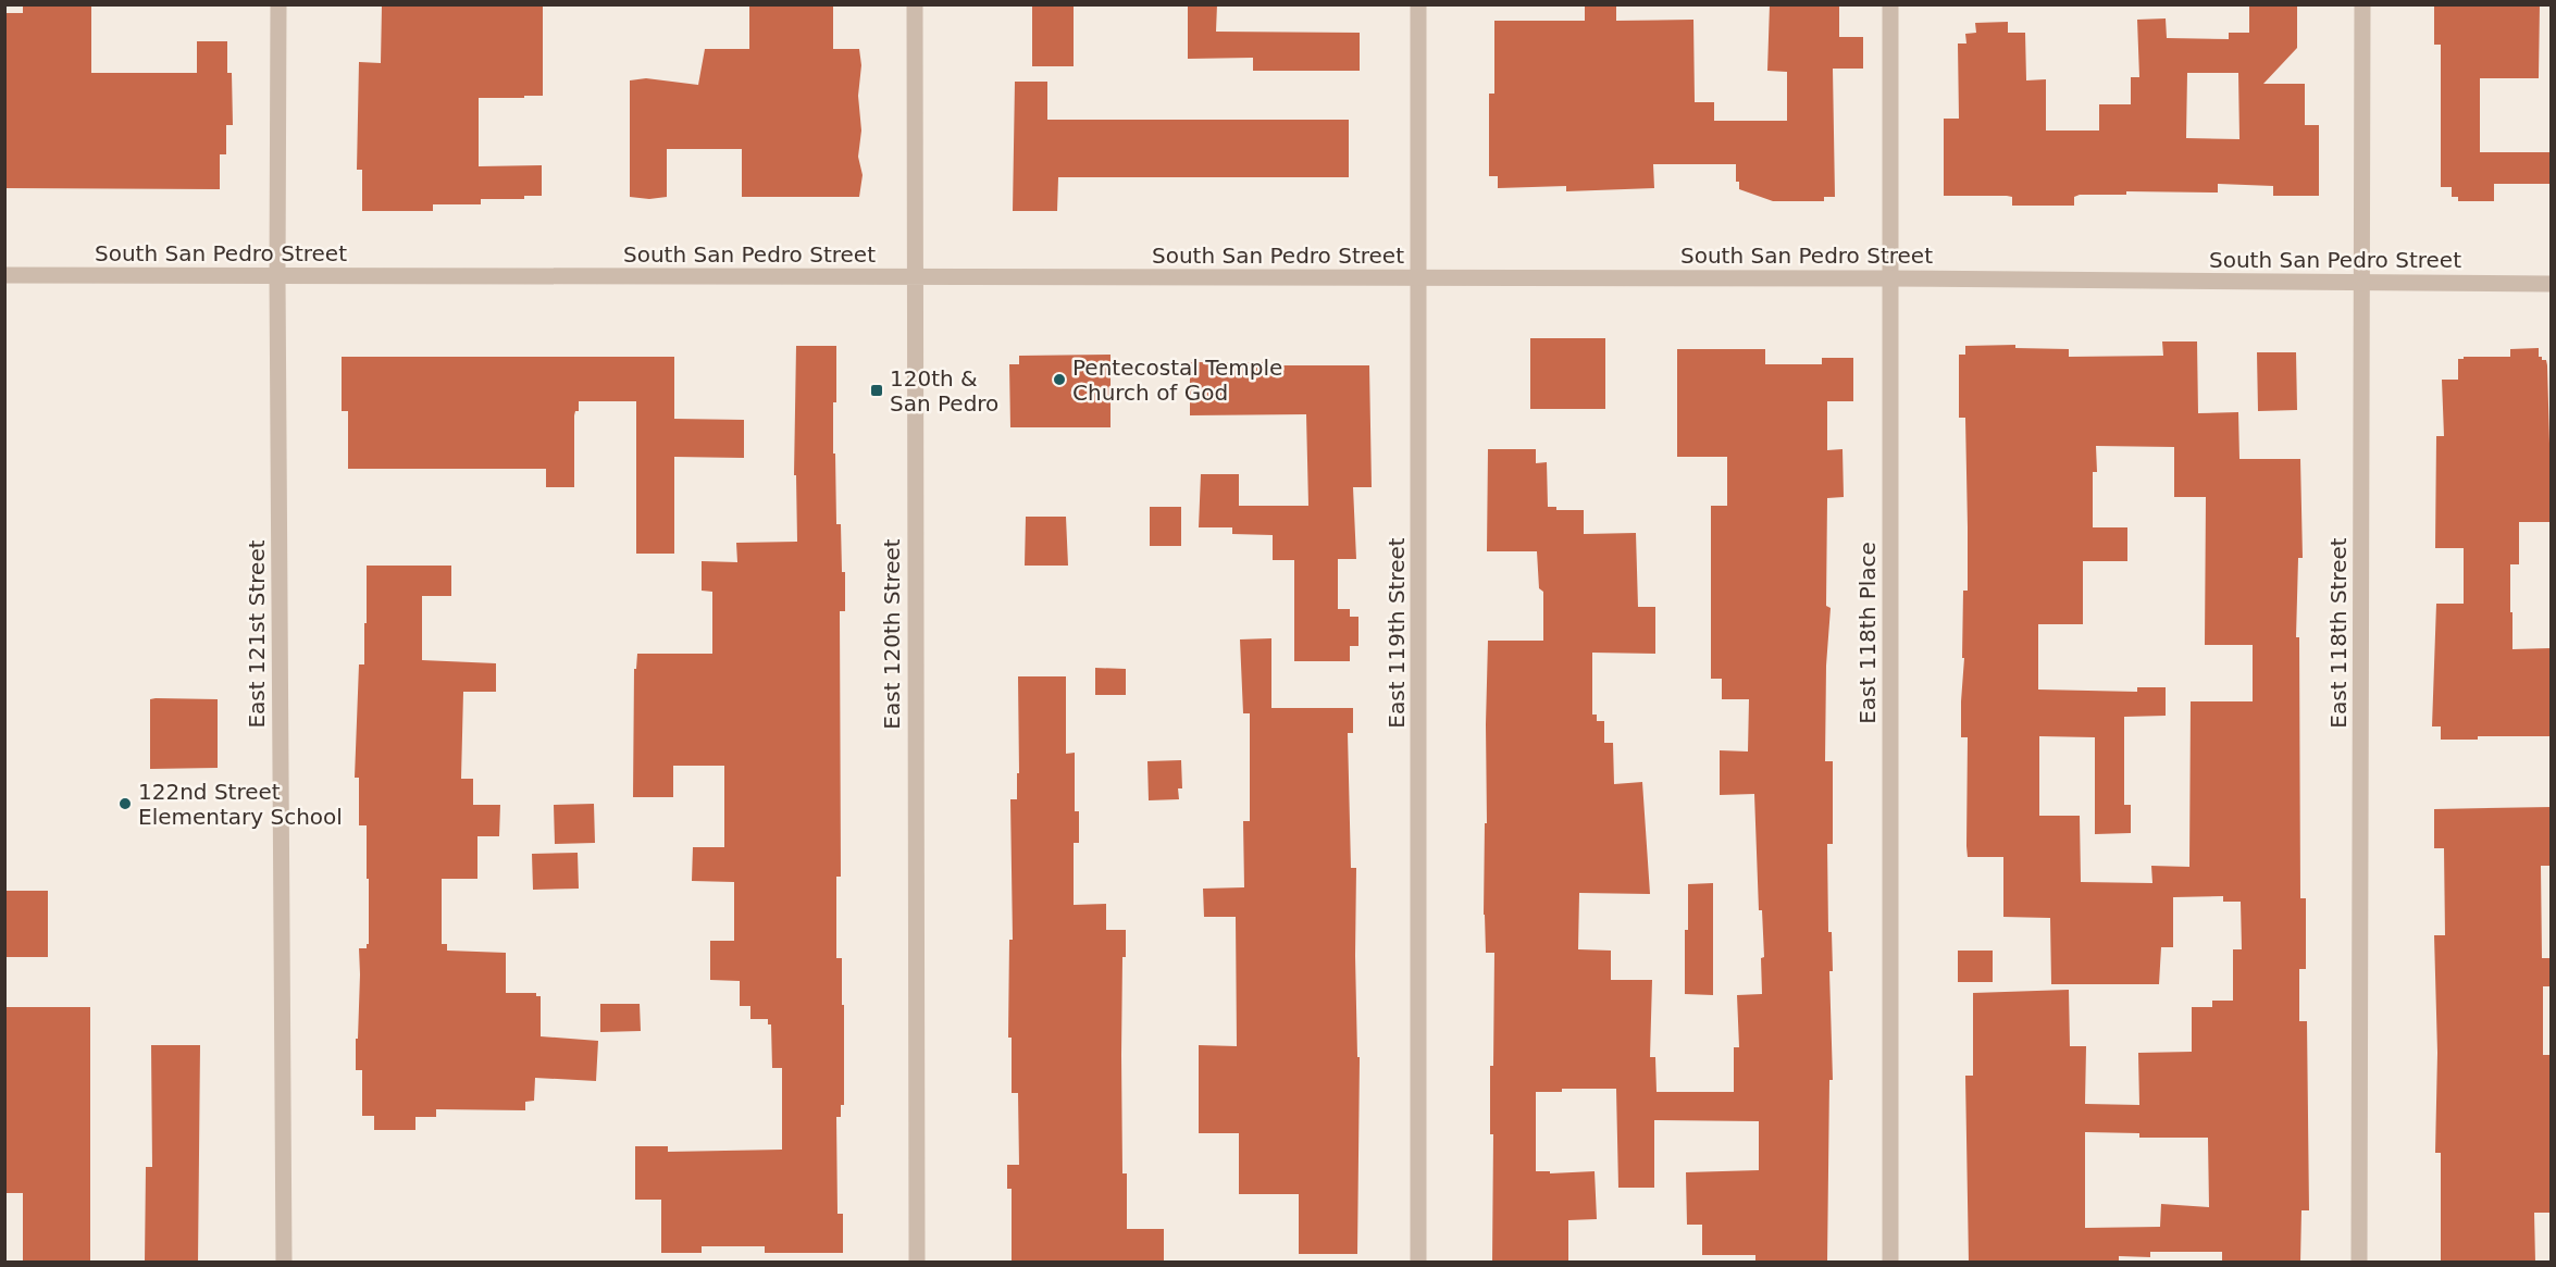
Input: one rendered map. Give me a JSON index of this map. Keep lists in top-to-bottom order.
{
  "streets": {
    "street": [
      "South San Pedro Street",
      "East 119th Street",
      "East 118th Place",
      "East 118th Street",
      "East 121st Street",
      "East 120th Street"
    ]
  },
  "crossings": [
    ["South San Pedro Street", "East 119th Street"],
    ["South San Pedro Street", "East 118th Place"],
    ["South San Pedro Street", "East 118th Street"],
    ["South San Pedro Street", "East 121st Street"],
    ["South San Pedro Street", "East 120th Street"]
  ],
  "places": {
    "other": ["Pentecostal Temple Church of God", "122nd Street Elementary School"],
    "transit": ["120th & San Pedro"]
  }
}
